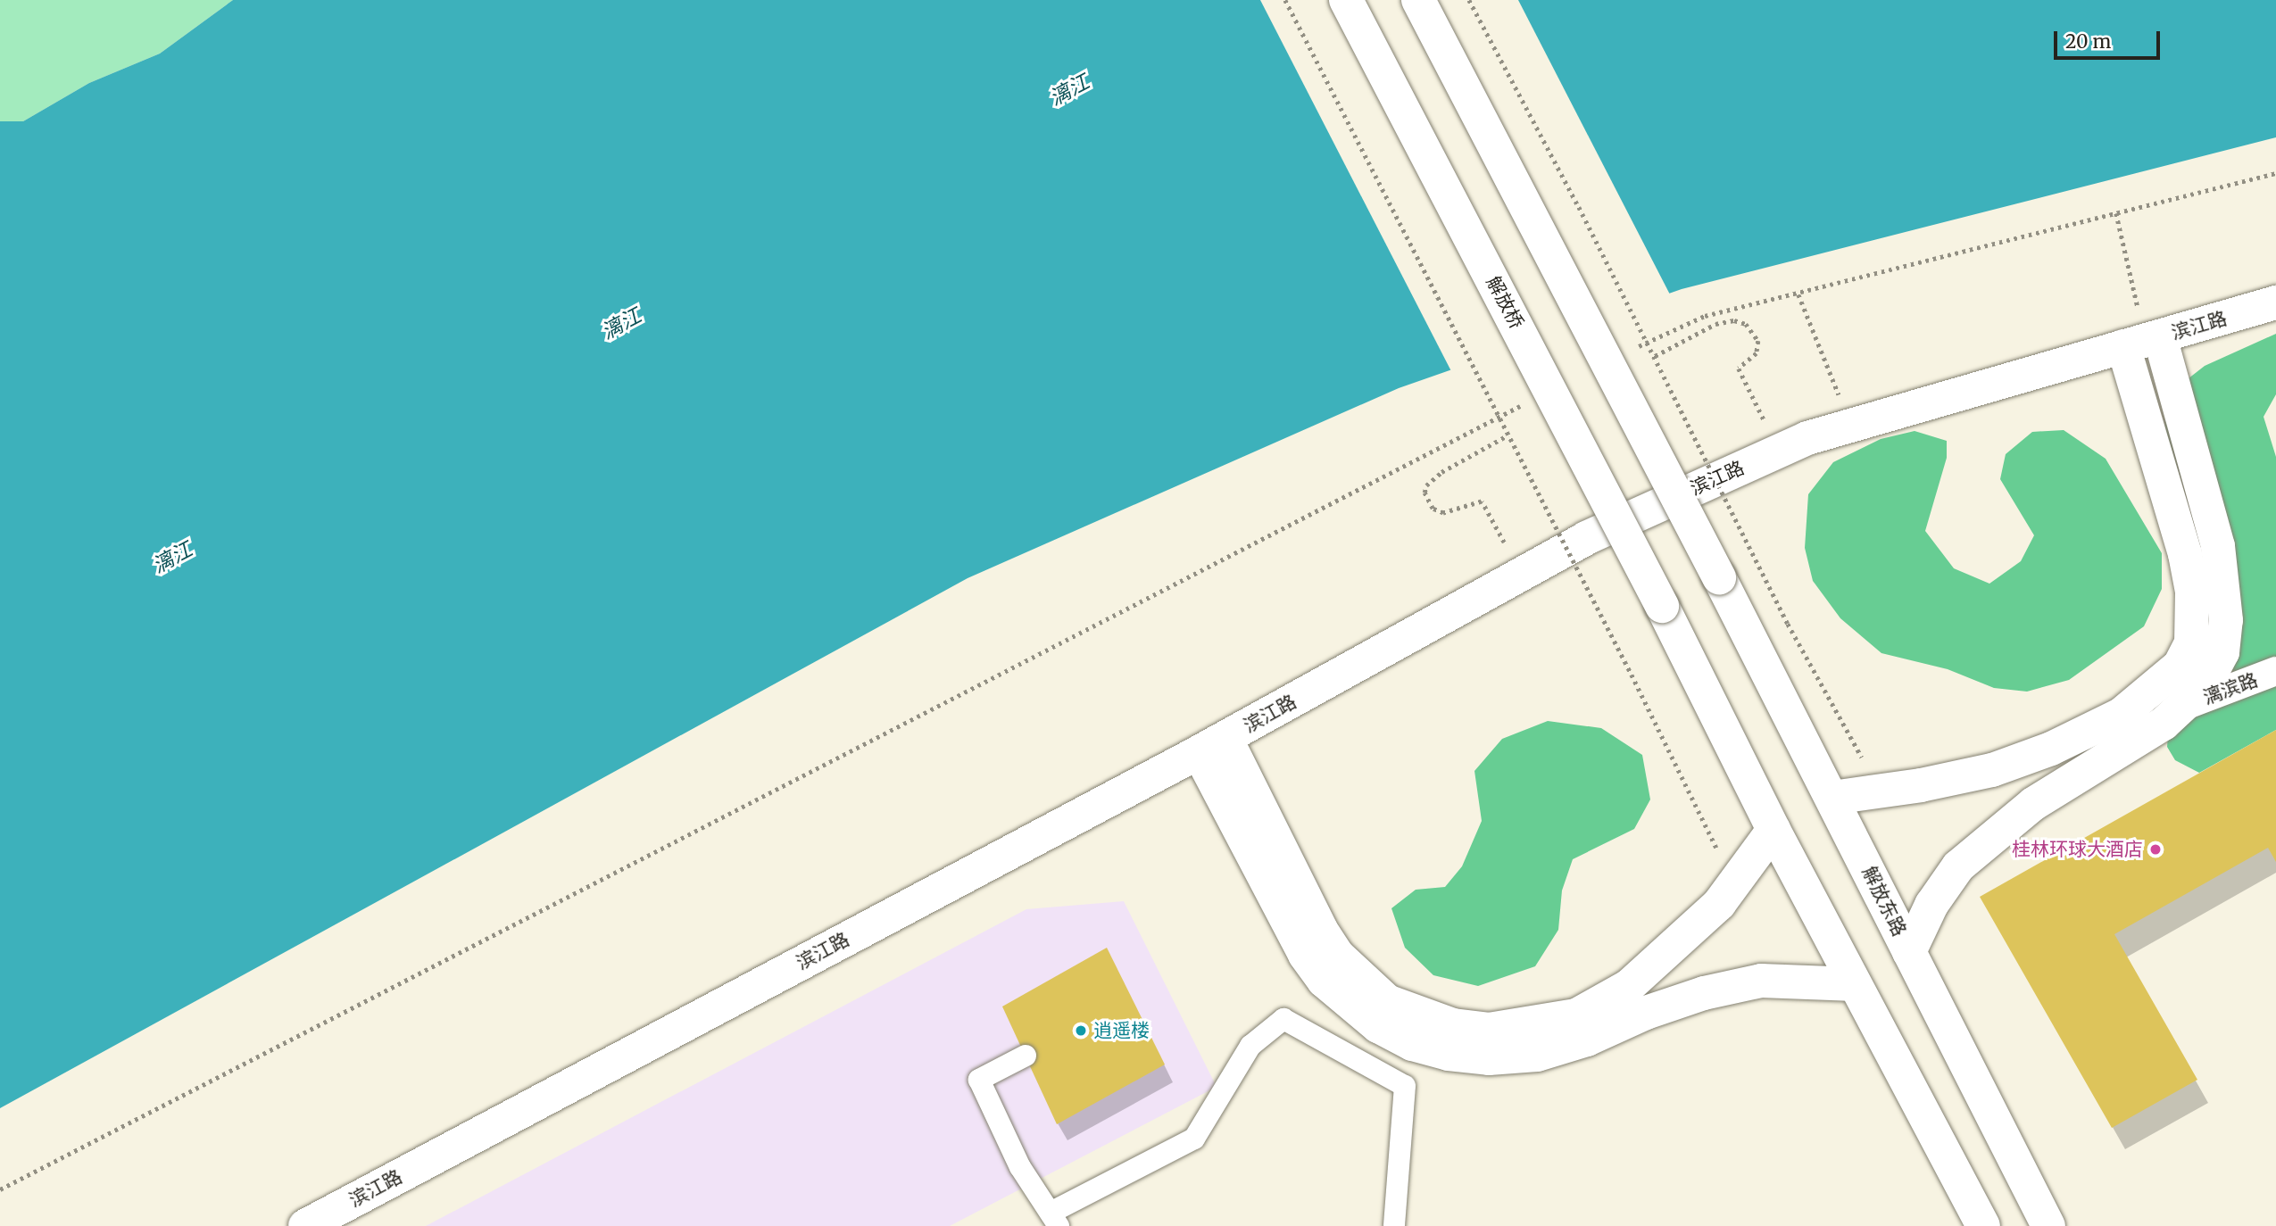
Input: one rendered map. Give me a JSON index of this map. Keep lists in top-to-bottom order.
{
  "streets": {
    "main road": ["解放桥", "滨江路", "解放东路"],
    "street": ["漓滨路"]
  },
  "water": ["漓江"],
  "places": ["桂林环球大酒店", "逍遥楼"],
  "scale_bar": "20 m"
}
